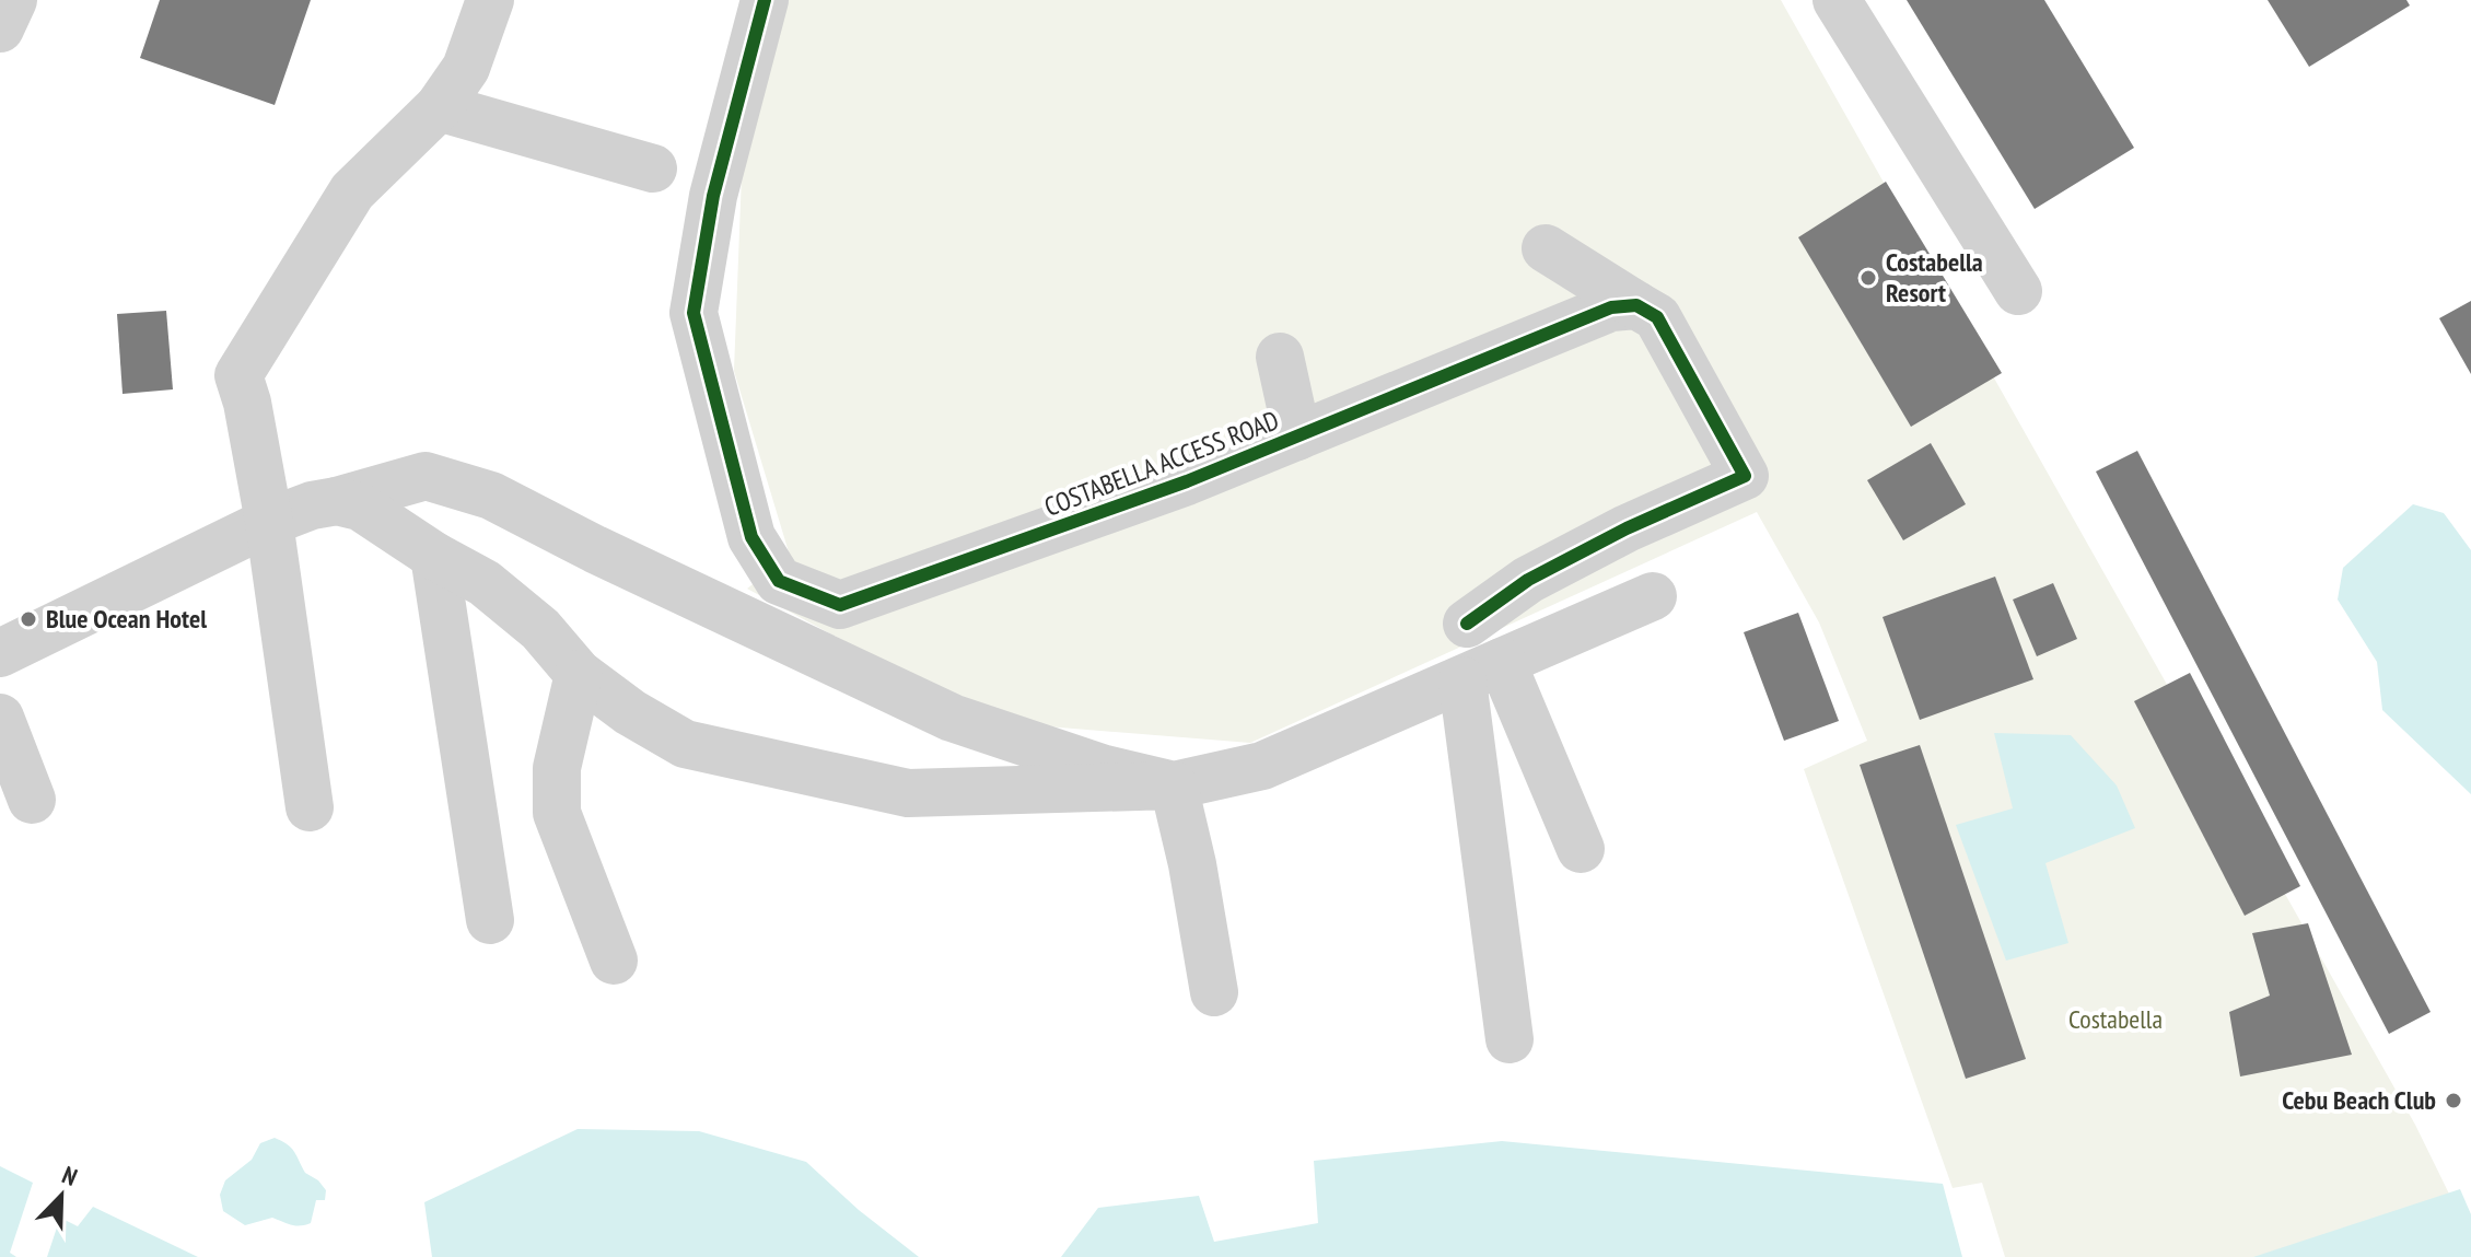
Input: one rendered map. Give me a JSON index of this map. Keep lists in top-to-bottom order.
{
  "streets": {
    "street": ["COSTABELLA ACCESS ROAD"]
  },
  "parks": ["Costabella"],
  "places": ["Costabella Resort", "Blue Ocean Hotel", "Cebu Beach Club"],
  "north": "top right"
}
